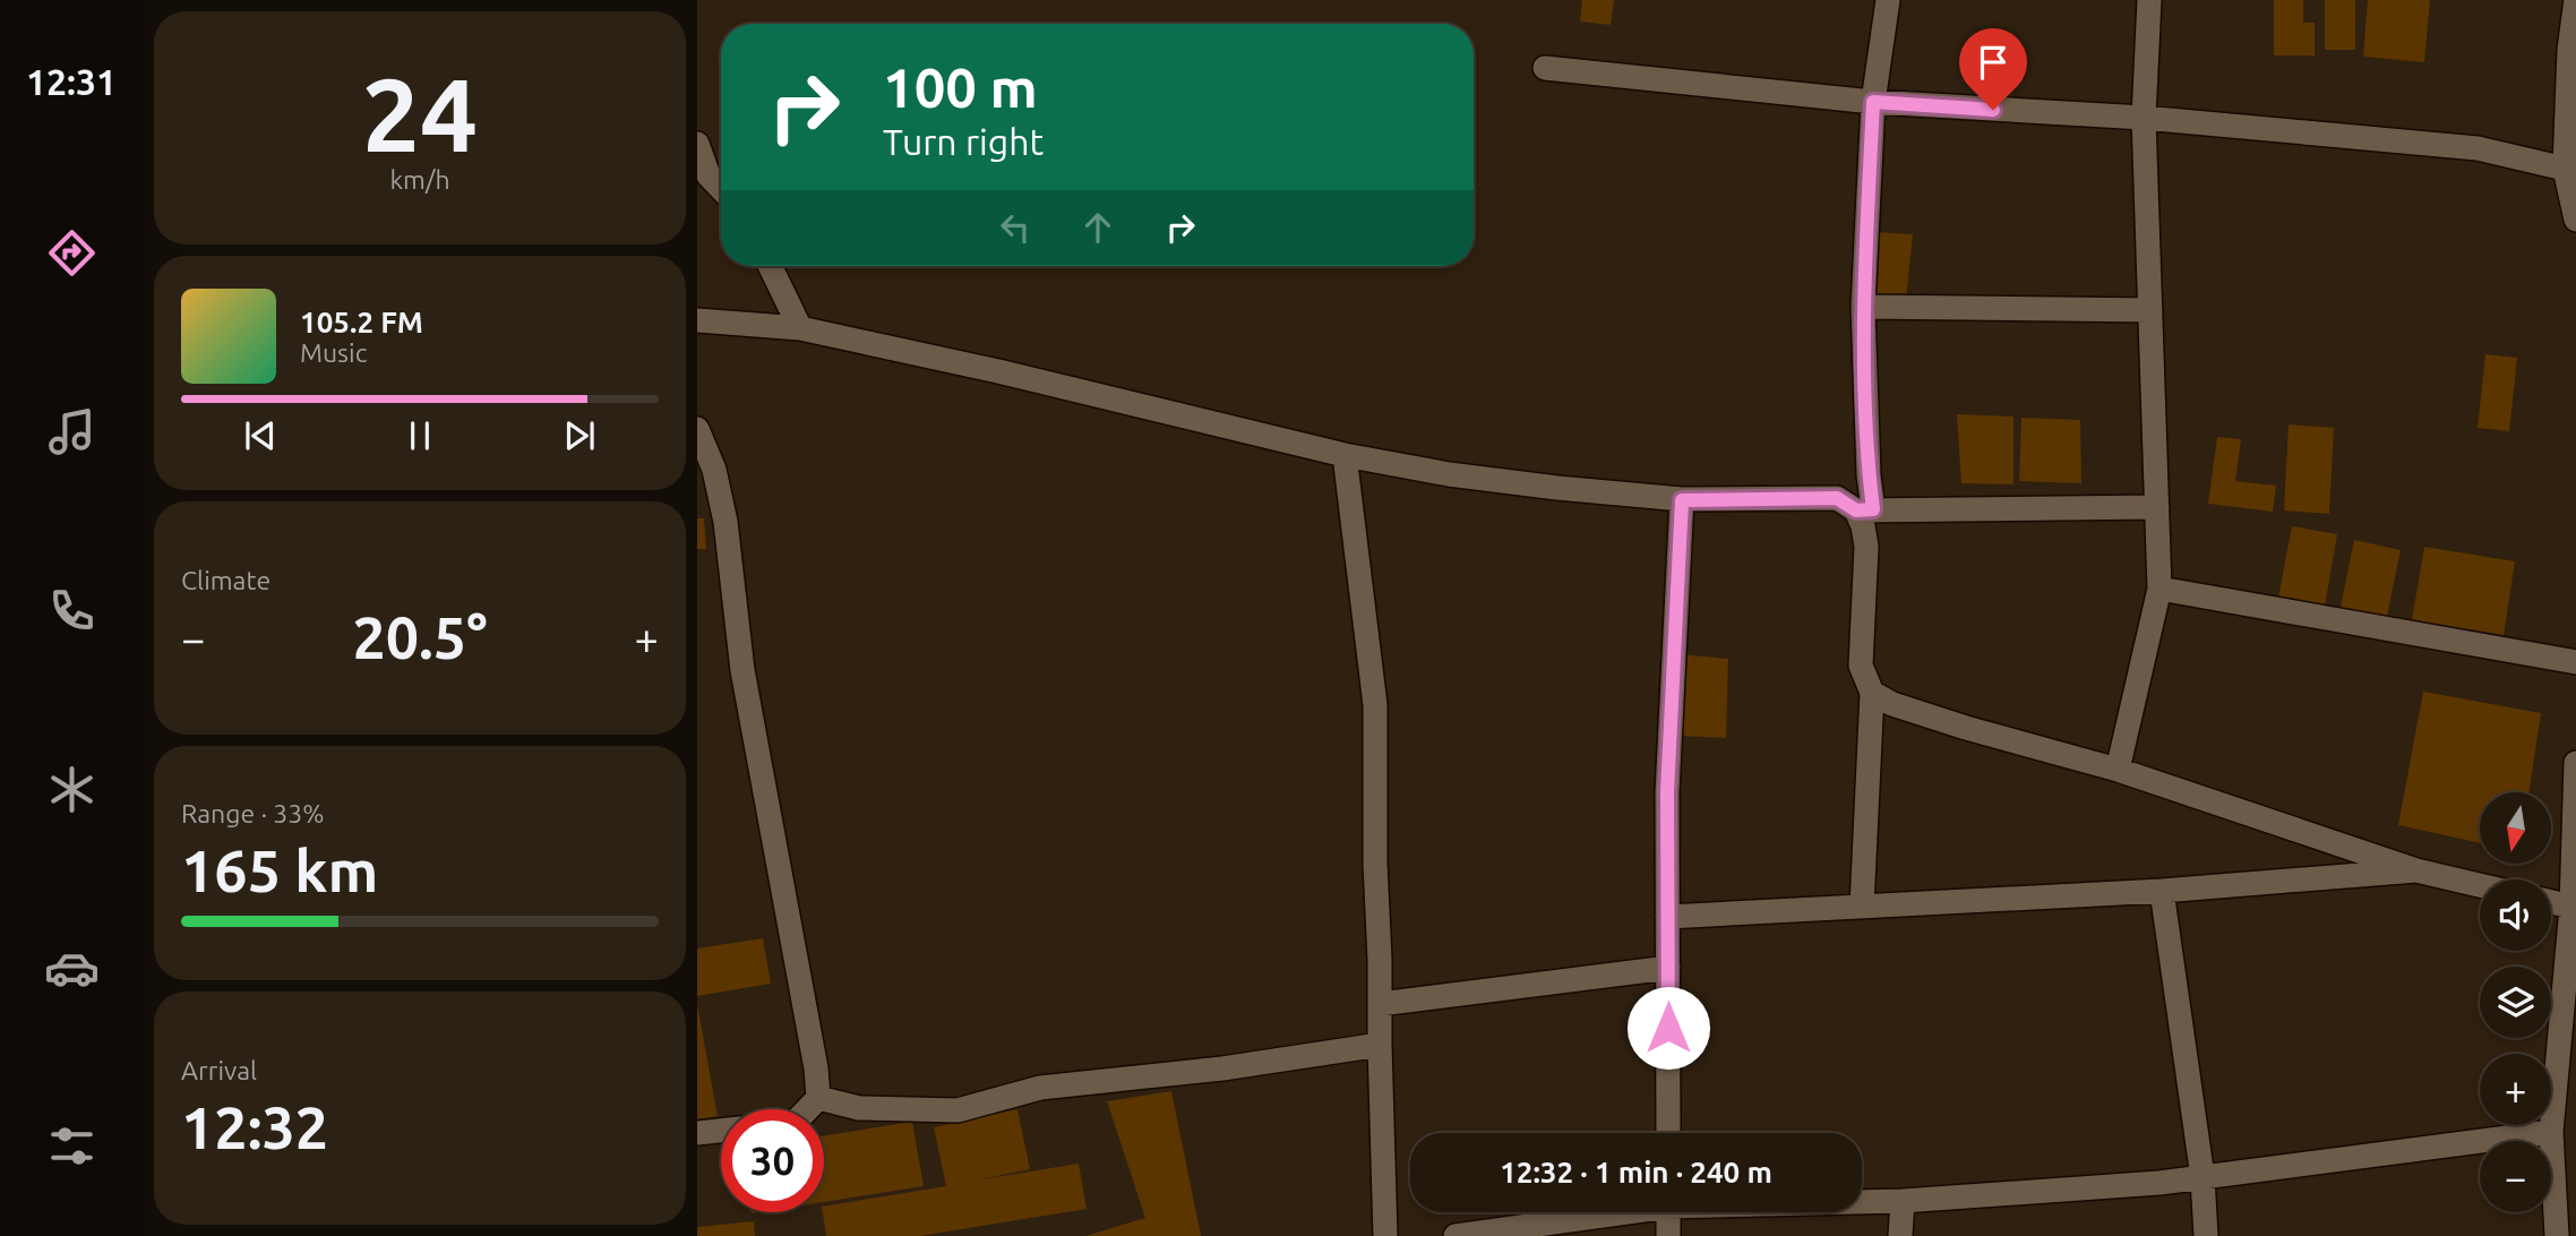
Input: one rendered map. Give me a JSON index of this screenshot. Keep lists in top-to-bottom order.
{
  "north": "bottom",
  "page": {
    "tabs": "12:31",
    "tile": [
      ["24", "km/h"],
      "Climate",
      ["Range · 33%", "165 km"],
      ["Arrival", "12:32"]
    ],
    "turn": ["100 m", "Turn right"],
    "song": ["105.2 FM", "Music"],
    "heat": ["−", "20.5°", "+"],
    "map_buttons": ["+", "−"],
    "limit": "30",
    "trip": "12:32 · 1 min · 240 m"
  }
}
